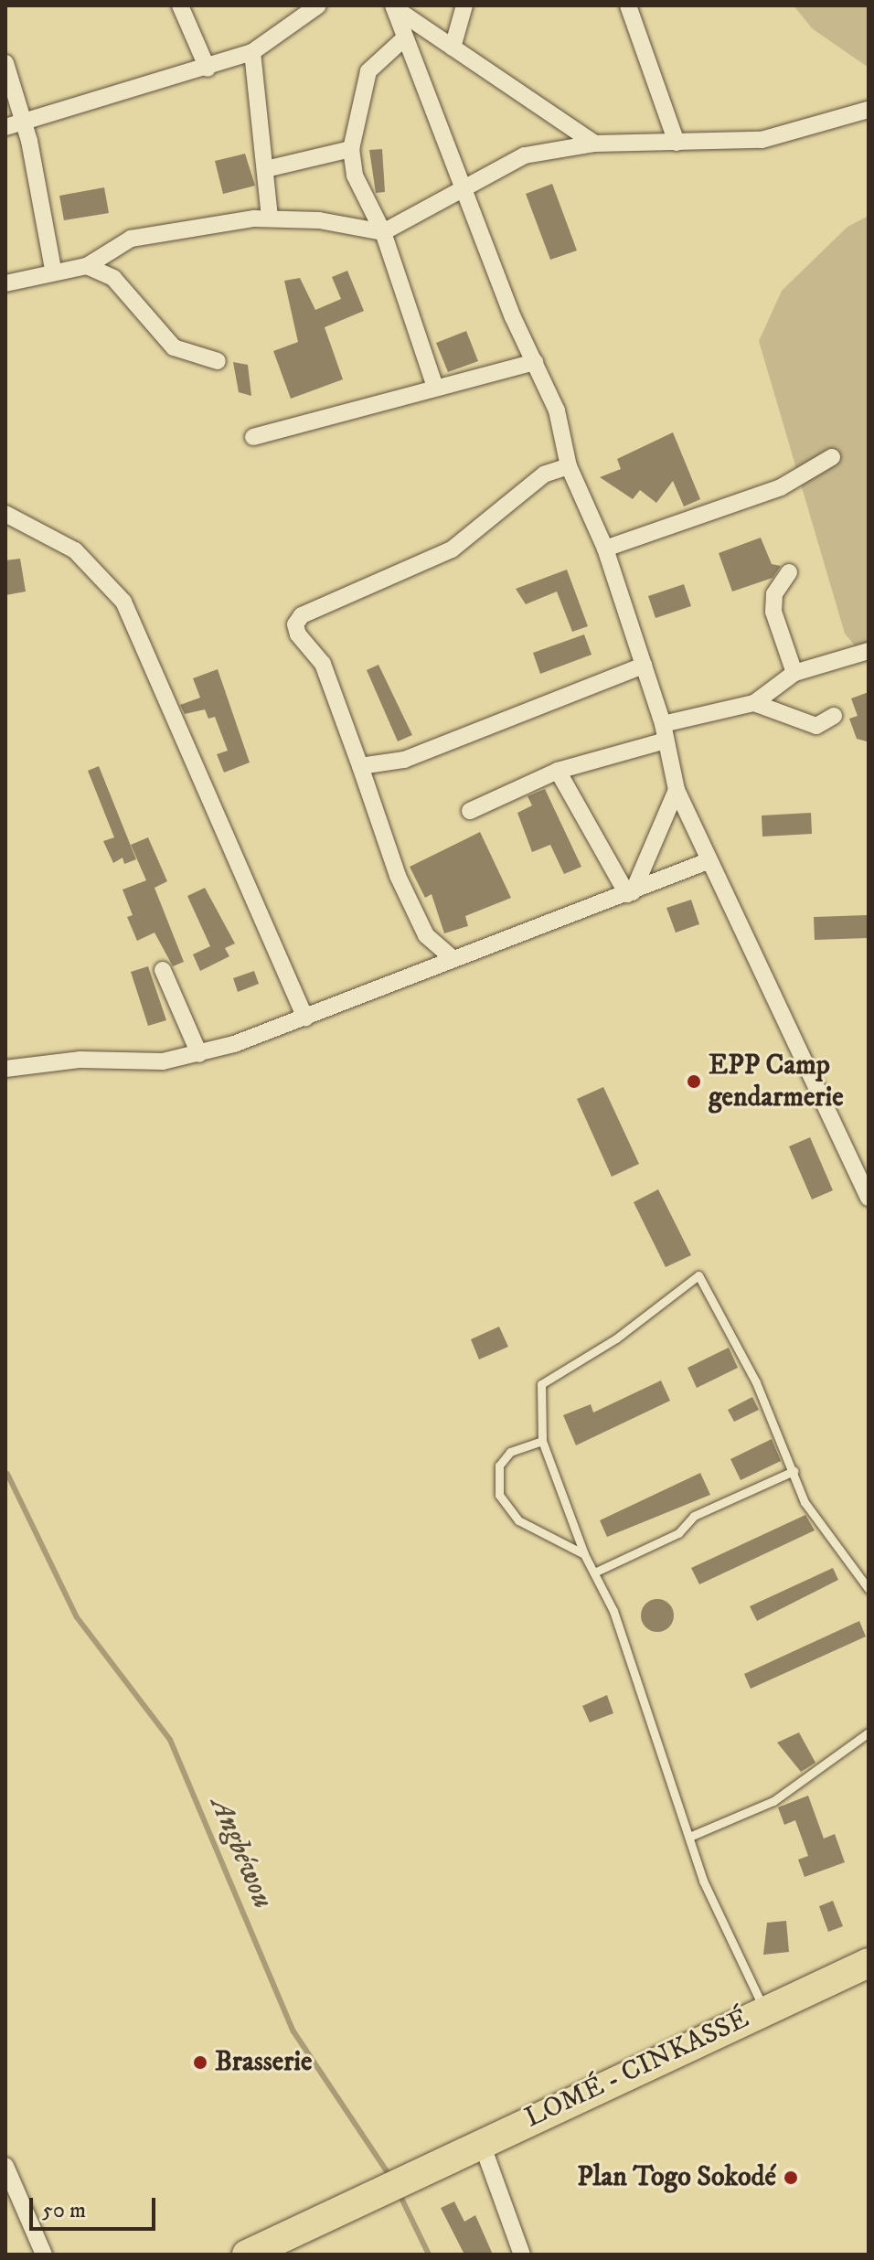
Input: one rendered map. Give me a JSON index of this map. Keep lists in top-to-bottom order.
{
  "streets": {
    "highway": ["LOMÉ - CINKASSÉ"]
  },
  "water": ["Angbéwou"],
  "places": ["EPP Camp gendarmerie", "Brasserie", "Plan Togo Sokodé"],
  "scale_bar": "50 m"
}
